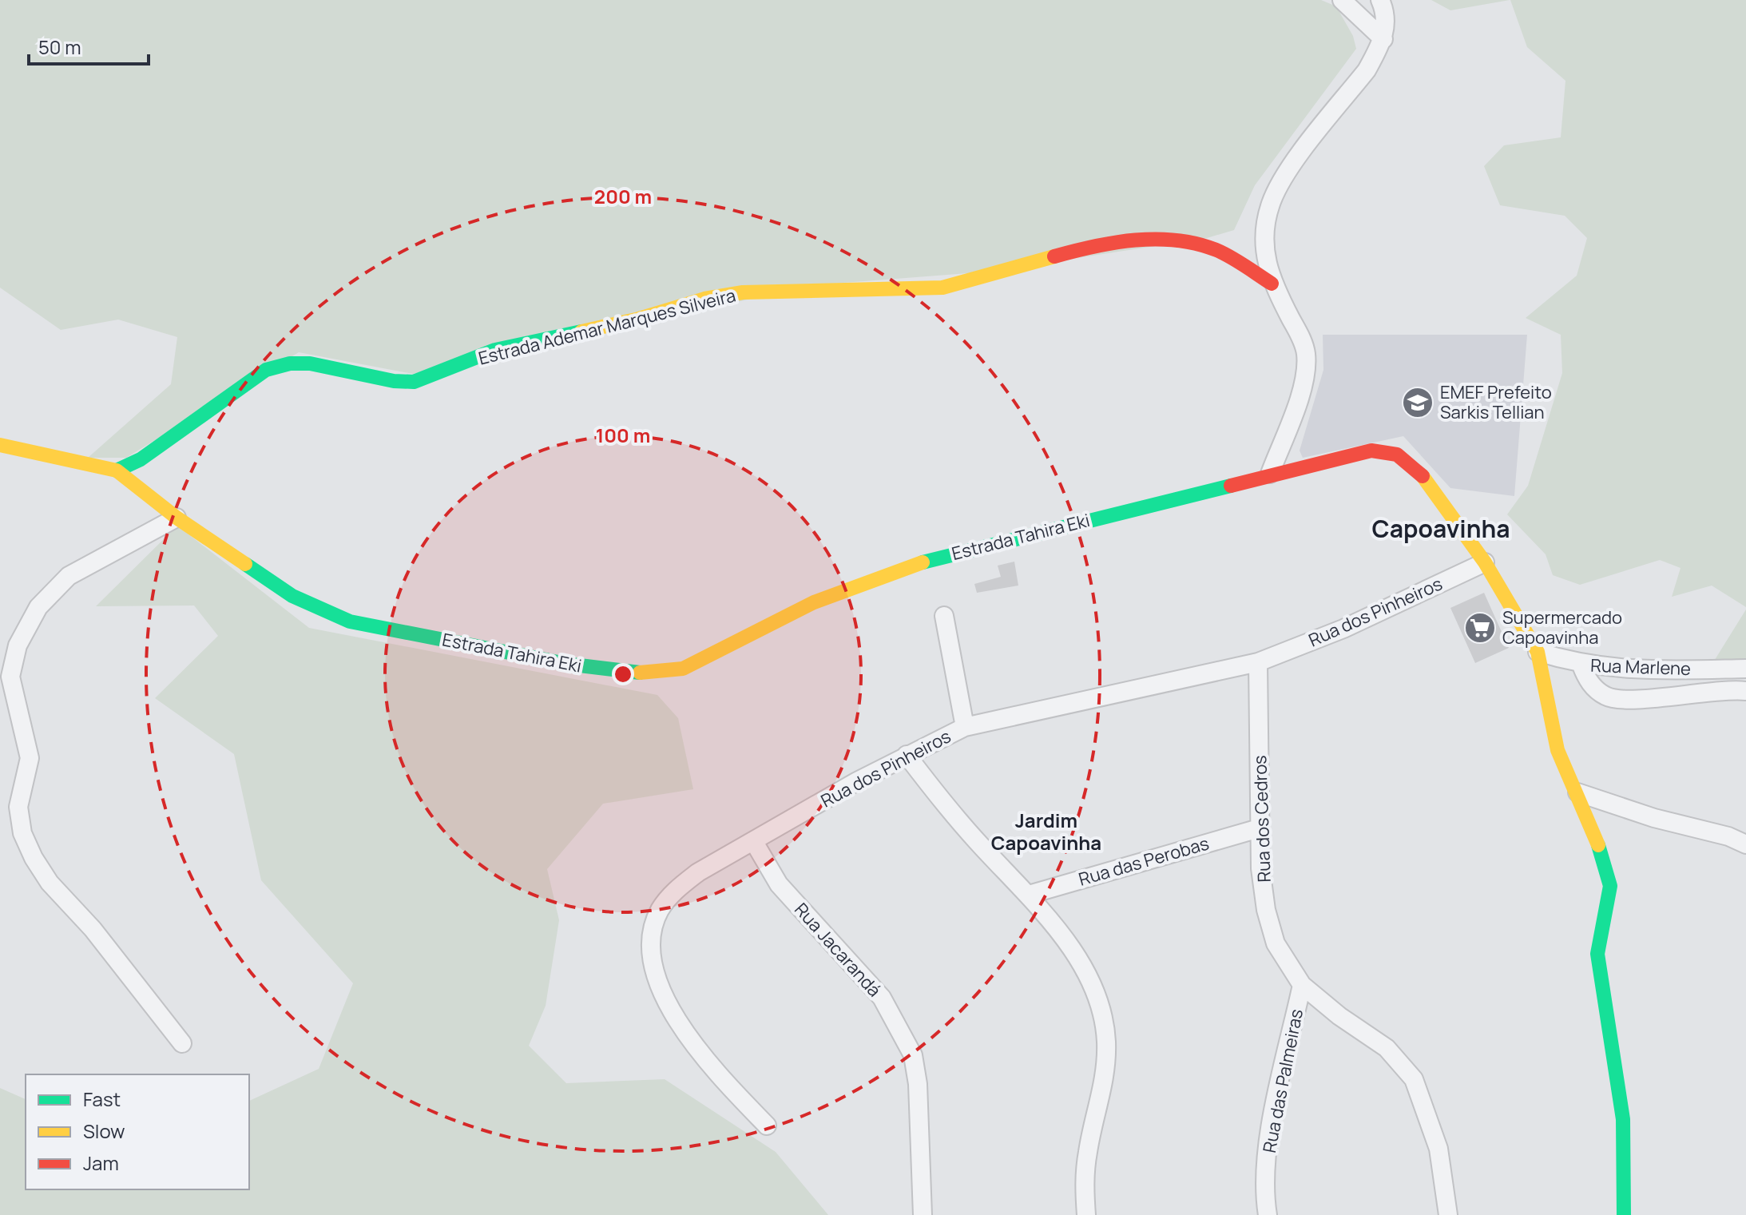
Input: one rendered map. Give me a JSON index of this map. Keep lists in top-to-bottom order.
{
  "streets": {
    "street": [
      "Estrada Ademar Marques Silveira",
      "Estrada Tahira Eki",
      "Rua dos Pinheiros",
      "Rua Marlene",
      "Rua dos Cedros",
      "Rua das Perobas",
      "Rua Jacarandá",
      "Rua das Palmeiras"
    ]
  },
  "crossings": [
    ["Estrada Ademar Marques Silveira", "Estrada Tahira Eki"],
    ["Estrada Tahira Eki", "Rua dos Pinheiros"],
    ["Estrada Tahira Eki", "Rua Marlene"],
    ["Rua dos Pinheiros", "Rua dos Cedros"],
    ["Rua dos Pinheiros", "Rua Jacarandá"],
    ["Rua dos Cedros", "Rua das Perobas"],
    ["Rua dos Cedros", "Rua das Palmeiras"]
  ],
  "districts": ["Capoavinha", "Jardim Capoavinha"],
  "places": {
    "school or university": ["EMEF Prefeito Sarkis Tellian"],
    "supermarket": ["Supermercado Capoavinha"]
  },
  "legend": ["Fast", "Slow", "Jam"],
  "scale_bar": "50 m",
  "rings": ["200 m", "100 m"]
}
